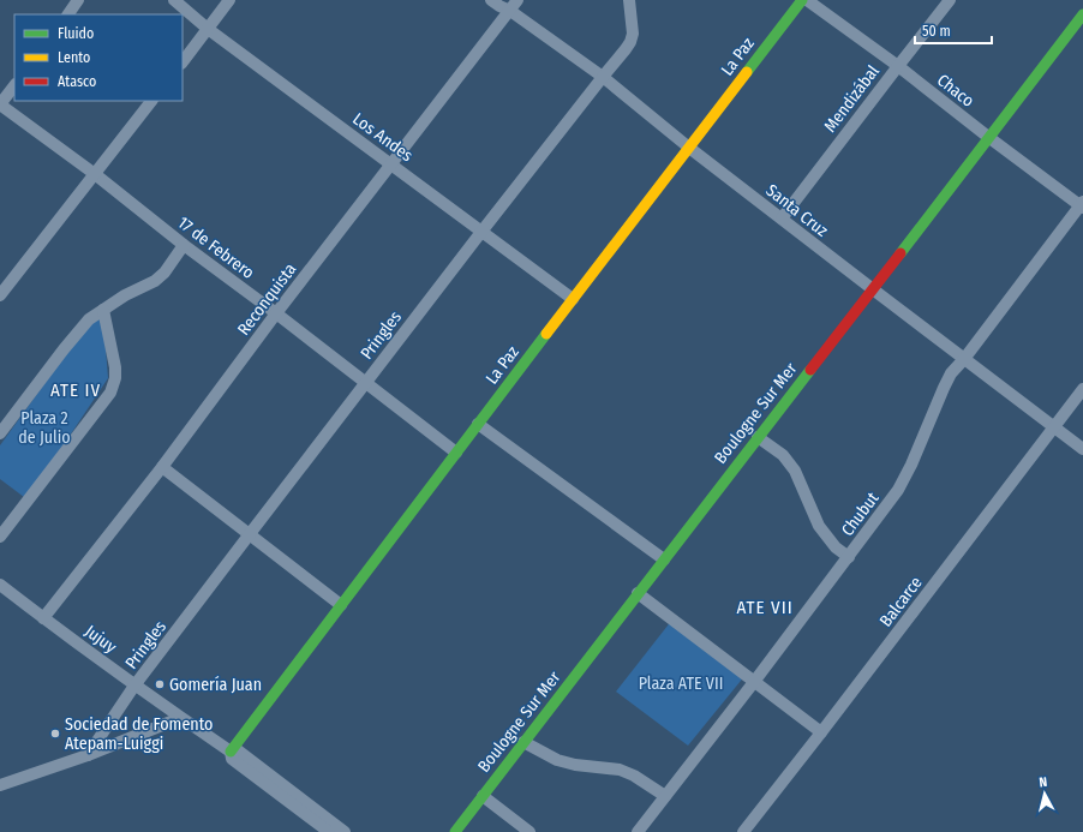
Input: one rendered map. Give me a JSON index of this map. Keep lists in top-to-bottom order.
{
  "streets": {
    "street": [
      "La Paz",
      "Chaco",
      "Mendizábal",
      "Los Andes",
      "Santa Cruz",
      "17 de Febrero",
      "Reconquista",
      "Pringles",
      "Boulogne Sur Mer",
      "Chubut",
      "Balcarce",
      "Jujuy"
    ]
  },
  "crossings": [
    ["La Paz", "Los Andes"],
    ["La Paz", "Santa Cruz"],
    ["La Paz", "17 de Febrero"],
    ["La Paz", "Jujuy"],
    ["Chaco", "Mendizábal"],
    ["Chaco", "Boulogne Sur Mer"],
    ["Chaco", "Chubut"],
    ["Mendizábal", "Santa Cruz"],
    ["Los Andes", "Reconquista"],
    ["Los Andes", "Pringles"],
    ["Santa Cruz", "Reconquista"],
    ["Santa Cruz", "Pringles"],
    ["Santa Cruz", "Boulogne Sur Mer"],
    ["Santa Cruz", "Chubut"],
    ["Santa Cruz", "Balcarce"],
    ["17 de Febrero", "Reconquista"],
    ["17 de Febrero", "Pringles"],
    ["Reconquista", "Jujuy"],
    ["Pringles", "Jujuy"]
  ],
  "districts": ["ATE IV", "ATE VII"],
  "parks": ["Plaza 2 de Julio", "Plaza ATE VII"],
  "places": ["Gomería Juan", "Sociedad de Fomento Atepam-Luiggi"],
  "legend": ["Fluido", "Lento", "Atasco"],
  "scale_bar": "50 m",
  "north": "top"
}
